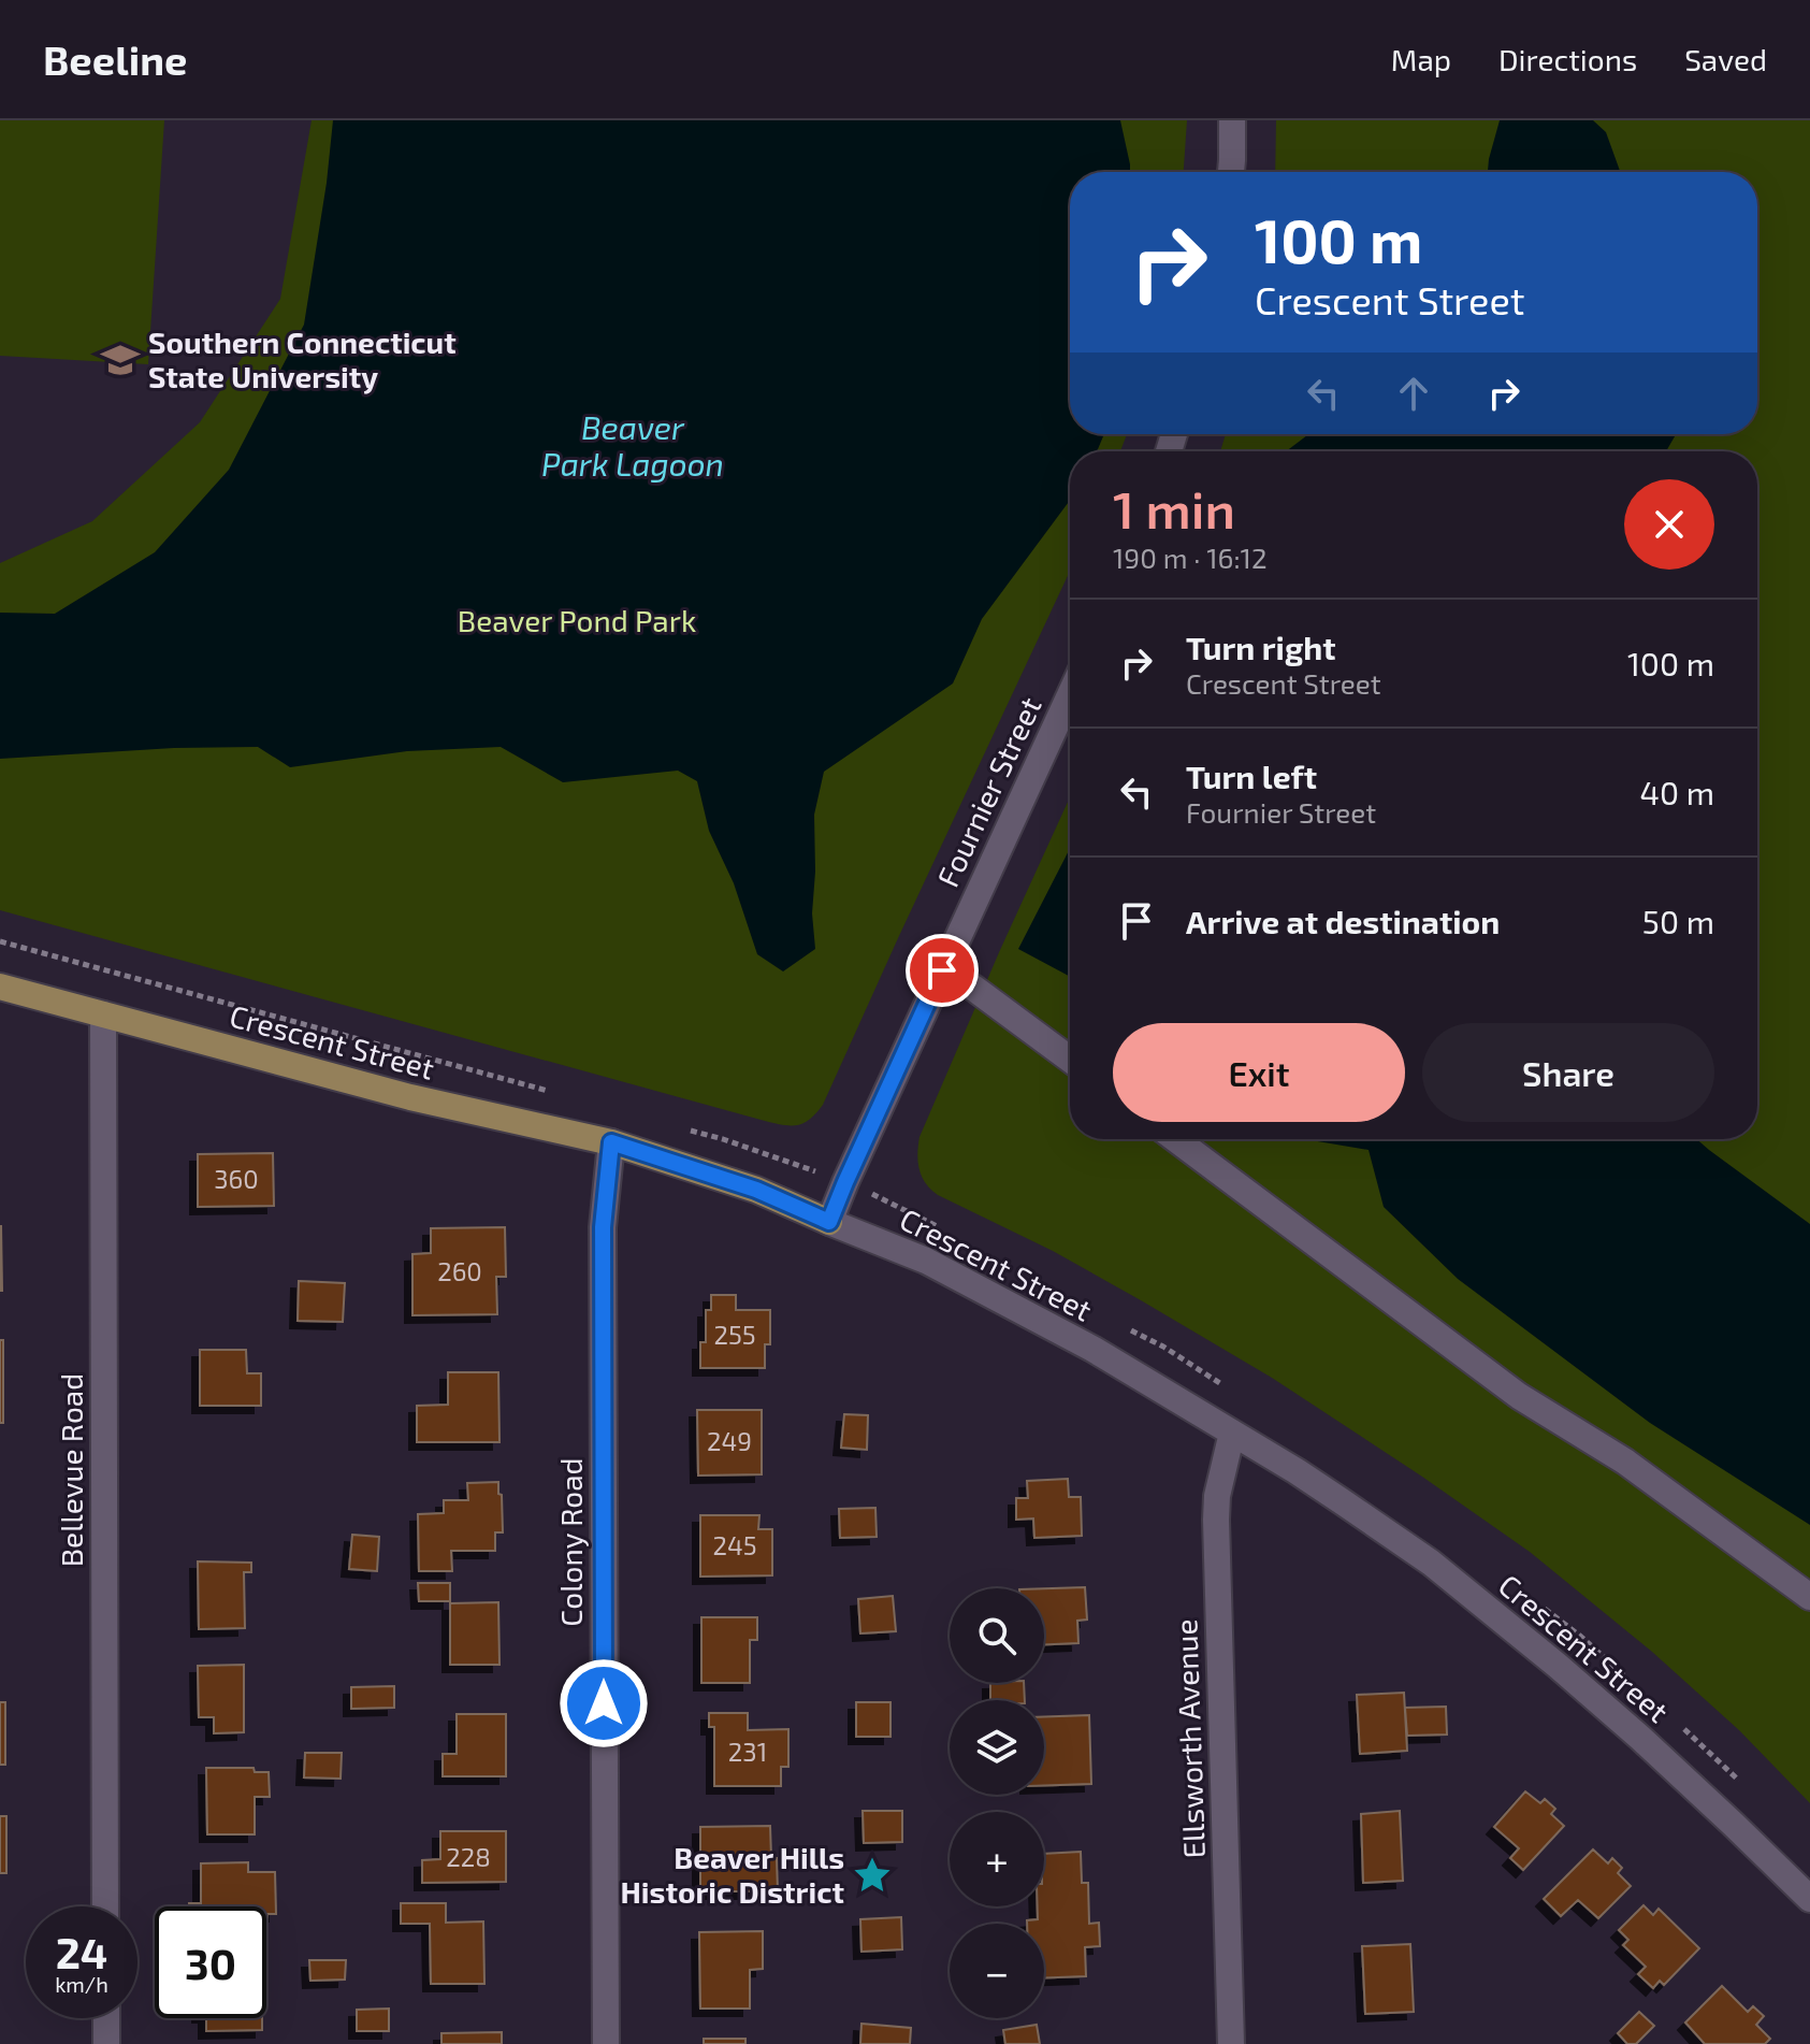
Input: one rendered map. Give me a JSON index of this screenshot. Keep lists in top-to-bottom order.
{
  "streets": {
    "main road": ["Crescent Street"],
    "street": [
      "Fournier Street",
      "Bellevue Road",
      "Colony Road",
      "Ellsworth Avenue"
    ]
  },
  "crossings": [
    ["Fournier Street", "Crescent Street"],
    ["Crescent Street", "Bellevue Road"],
    ["Crescent Street", "Colony Road"],
    ["Crescent Street", "Ellsworth Avenue"]
  ],
  "water": ["Beaver Park Lagoon"],
  "parks": ["Beaver Pond Park"],
  "places": {
    "school or university": ["Southern Connecticut State University"],
    "place": ["Beaver Hills Historic District"]
  },
  "house_numbers": [
    "360",
    "260",
    "255",
    "249",
    "245",
    "231",
    "228"
  ],
  "page": {
    "header": "Beeline",
    "nav": ["Map", "Directions", "Saved"],
    "turn": ["100 m", "Crescent Street"],
    "heading": ["1 min", "190 m · 16:12"],
    "list": [
      {
        "name": "Turn right",
        "note": "Crescent Street",
        "value": "100 m"
      },
      {
        "name": "Turn left",
        "note": "Fournier Street",
        "value": "40 m"
      },
      {
        "name": "Arrive at destination",
        "value": "50 m"
      }
    ],
    "buttons": ["Exit", "Share"],
    "map_buttons": ["+", "−"],
    "speed": "24 km/h",
    "limit": "30"
  }
}
